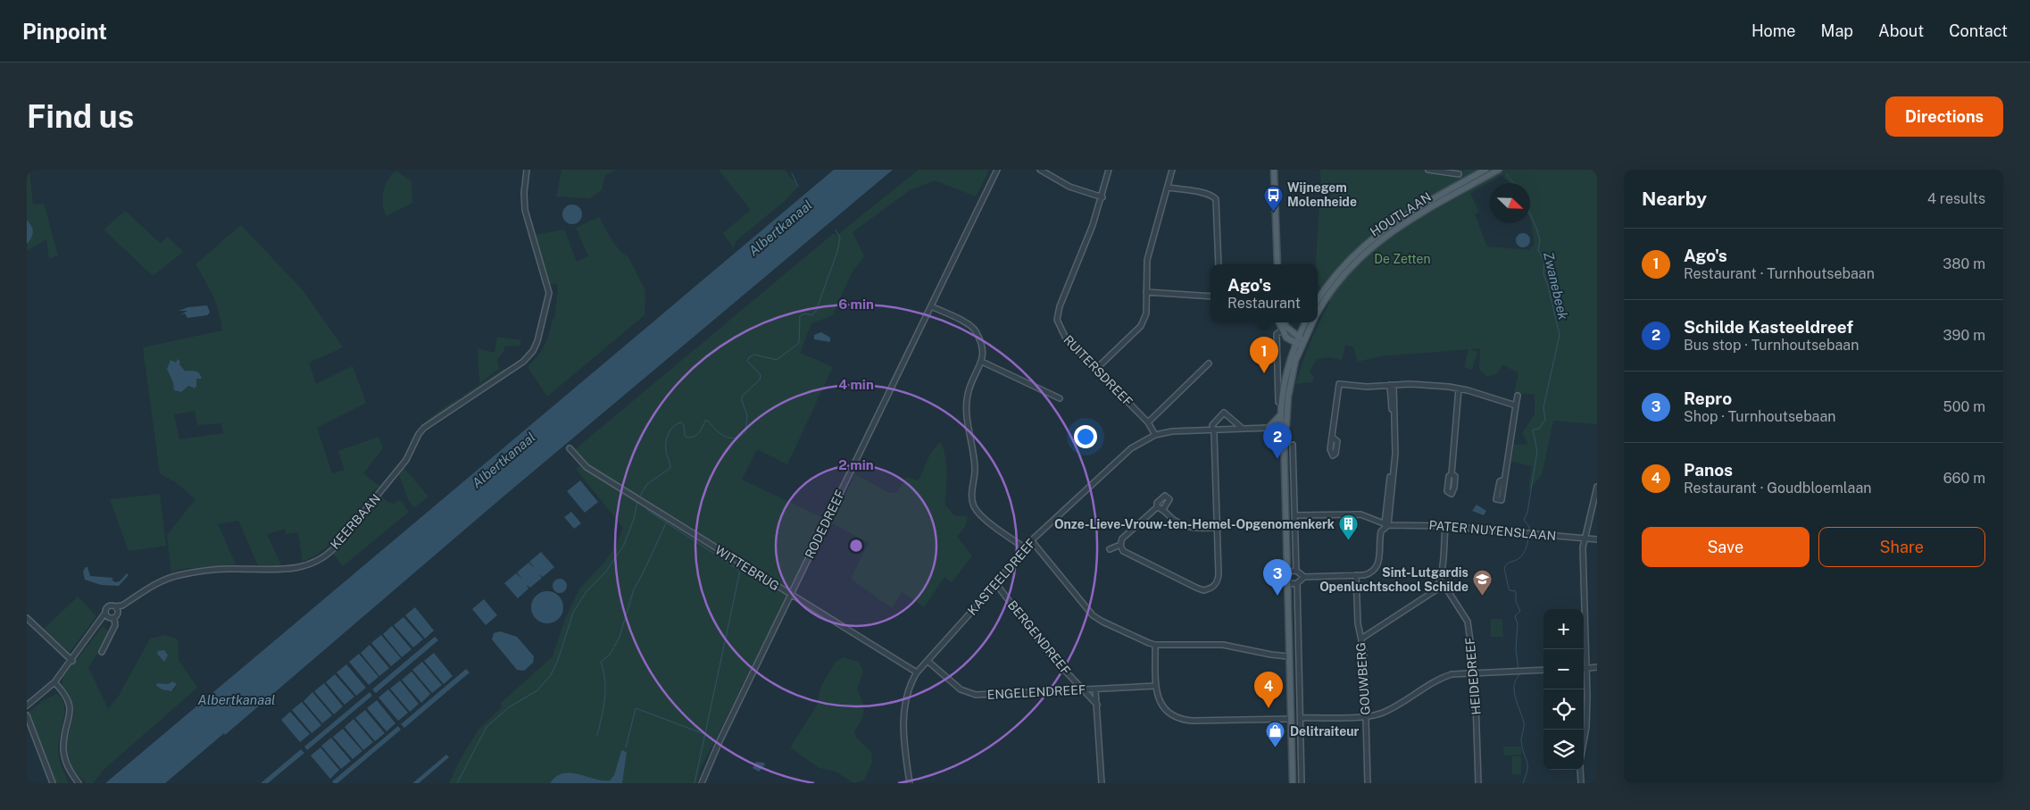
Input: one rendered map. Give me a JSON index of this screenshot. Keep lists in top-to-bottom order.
{
  "streets": {
    "main road": ["HOUTLAAN"],
    "street": [
      "RUITERSDREEF",
      "KEERBAAN",
      "RODEDREEF",
      "PATER NUYENSLAAN",
      "WITTEBRUG",
      "KASTEELDREEF",
      "BERGENDREEF",
      "HEIDEDREEF",
      "GOUWBERG",
      "ENGELENDREEF"
    ]
  },
  "crossings": [
    ["HOUTLAAN", "KASTEELDREEF"],
    ["RUITERSDREEF", "KASTEELDREEF"],
    ["RODEDREEF", "WITTEBRUG"],
    ["WITTEBRUG", "KASTEELDREEF"],
    ["KASTEELDREEF", "BERGENDREEF"],
    ["KASTEELDREEF", "ENGELENDREEF"],
    ["BERGENDREEF", "ENGELENDREEF"]
  ],
  "water": ["Albertkanaal", "Zwanebeek"],
  "parks": ["De Zetten"],
  "places": {
    "bus stop": ["Wijnegem Molenheide"],
    "building": ["Onze-Lieve-Vrouw-ten-Hemel-Opgenomenkerk"],
    "school or university": ["Sint-Lutgardis Openluchtschool Schilde"],
    "shop": ["Delitraiteur"]
  },
  "north": "bottom right",
  "page": {
    "header": "Pinpoint",
    "nav": [
      "Home",
      "Map",
      "About",
      "Contact"
    ],
    "buttons": [
      "Directions",
      ["Save", "Share"]
    ],
    "title": "Find us",
    "heading": ["Nearby", "4 results"],
    "list": [
      {
        "mark": "1",
        "name": "Ago's",
        "note": "Restaurant · Turnhoutsebaan",
        "value": "380 m"
      },
      {
        "mark": "2",
        "name": "Schilde Kasteeldreef",
        "note": "Bus stop · Turnhoutsebaan",
        "value": "390 m"
      },
      {
        "mark": "3",
        "name": "Repro",
        "note": "Shop · Turnhoutsebaan",
        "value": "500 m"
      },
      {
        "mark": "4",
        "name": "Panos",
        "note": "Restaurant · Goudbloemlaan",
        "value": "660 m"
      }
    ],
    "popup": ["Ago's", "Restaurant"],
    "pins": [
      "1",
      "2",
      "3",
      "4"
    ],
    "map_buttons": ["+", "−"]
  },
  "rings": ["6 min", "4 min", "2 min"]
}
